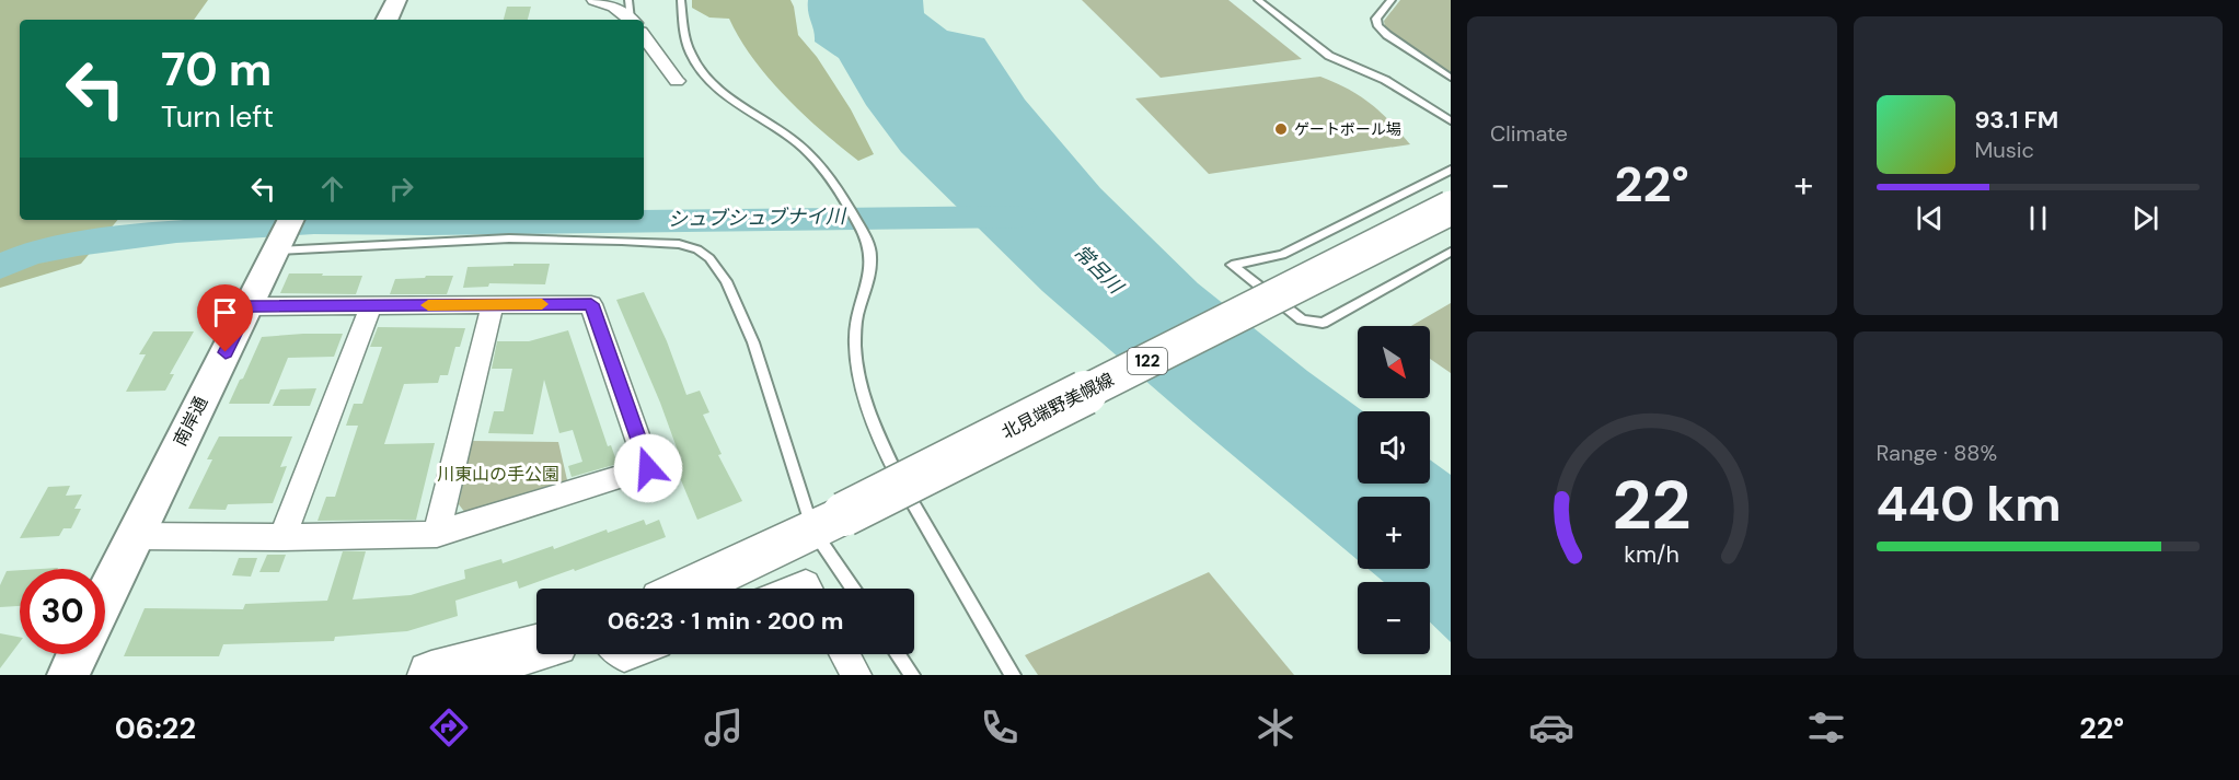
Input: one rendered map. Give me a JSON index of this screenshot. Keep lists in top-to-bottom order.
{
  "streets": {
    "main road": ["122", "北見端野美幌線", "南岸通"]
  },
  "water": ["シュブシュブナイ川", "常呂川"],
  "parks": ["川東山の手公園"],
  "places": ["ゲートボール場"],
  "north": "bottom right",
  "page": {
    "tile": [
      "Climate",
      ["Range · 88%", "440 km"]
    ],
    "turn": ["70 m", "Turn left"],
    "song": ["93.1 FM", "Music"],
    "heat": ["−", "22°", "+"],
    "map_buttons": ["+", "−"],
    "limit": "30",
    "trip": "06:23 · 1 min · 200 m",
    "tabs": ["06:22", "22°"],
    "gauge": ["22", "km/h"]
  }
}
